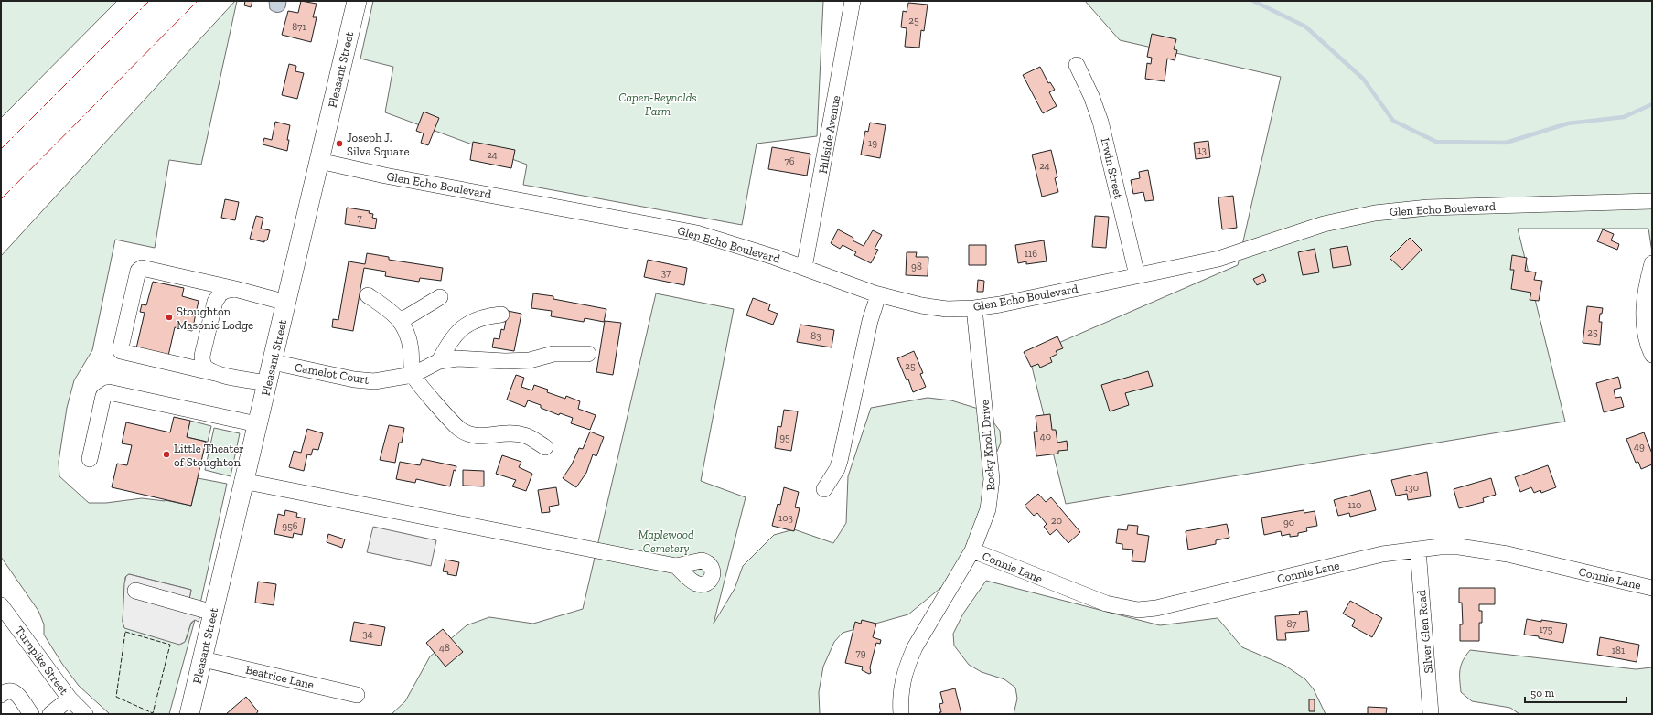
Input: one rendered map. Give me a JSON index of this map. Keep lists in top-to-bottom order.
{
  "streets": {
    "main road": ["Pleasant Street"],
    "street": [
      "Hillside Avenue",
      "Irwin Street",
      "Glen Echo Boulevard",
      "Camelot Court",
      "Rocky Knoll Drive",
      "Connie Lane",
      "Silver Glen Road",
      "Turnpike Street",
      "Beatrice Lane"
    ]
  },
  "crossings": [
    ["Pleasant Street", "Glen Echo Boulevard"],
    ["Pleasant Street", "Camelot Court"],
    ["Pleasant Street", "Beatrice Lane"],
    ["Hillside Avenue", "Glen Echo Boulevard"],
    ["Irwin Street", "Glen Echo Boulevard"],
    ["Glen Echo Boulevard", "Rocky Knoll Drive"],
    ["Rocky Knoll Drive", "Connie Lane"],
    ["Connie Lane", "Silver Glen Road"]
  ],
  "parks": ["Capen-Reynolds Farm", "Maplewood Cemetery"],
  "places": ["Joseph J. Silva Square", "Stoughton Masonic Lodge", "Little Theater of Stoughton"],
  "house_numbers": [
    "25",
    "871",
    "19",
    "13",
    "24",
    "76",
    "24",
    "7",
    "116",
    "98",
    "37",
    "25",
    "83",
    "25",
    "40",
    "95",
    "49",
    "130",
    "110",
    "103",
    "20",
    "90",
    "956",
    "87",
    "175",
    "34",
    "48",
    "181",
    "79"
  ],
  "scale_bar": "50 m"
}
